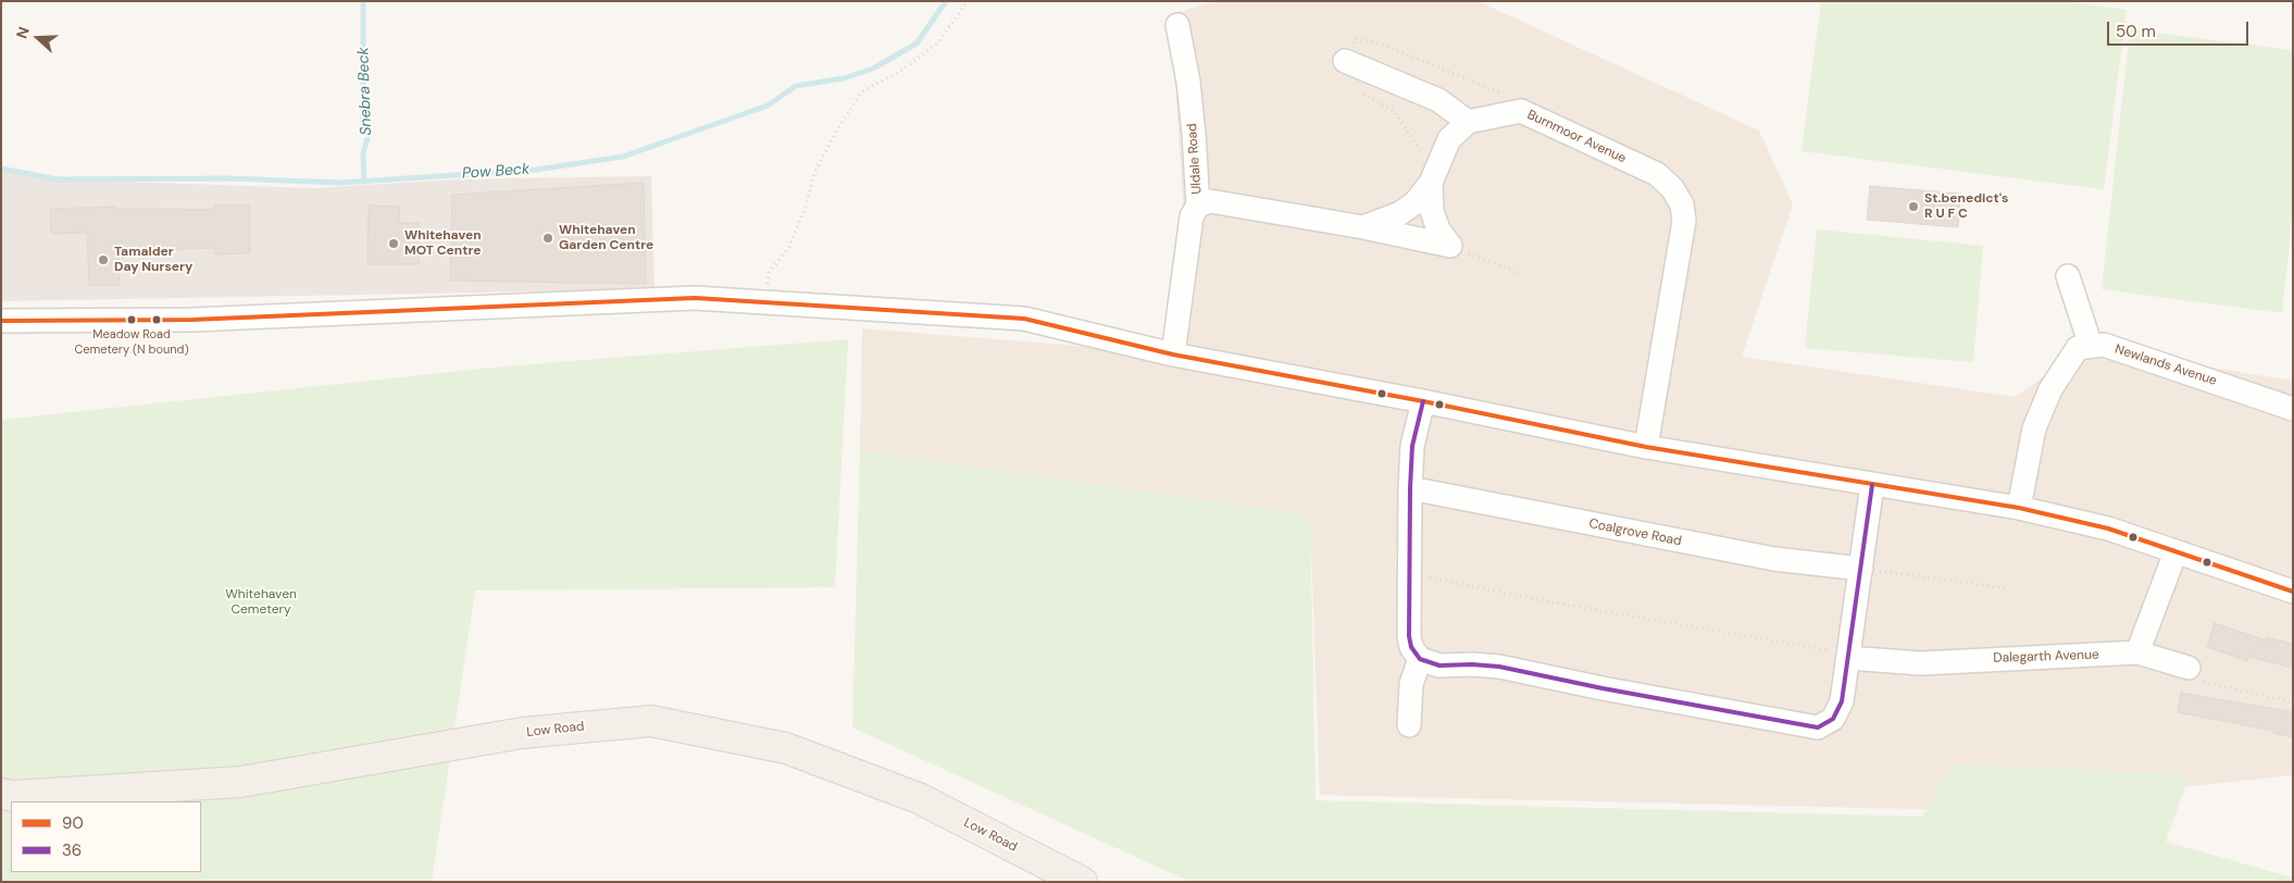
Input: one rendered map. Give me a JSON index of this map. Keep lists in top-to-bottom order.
{
  "streets": {
    "main road": ["Low Road"],
    "street": [
      "Burnmoor Avenue",
      "Uldale Road",
      "Newlands Avenue",
      "Coalgrove Road",
      "Dalegarth Avenue"
    ]
  },
  "water": ["Snebra Beck", "Pow Beck"],
  "parks": ["Whitehaven Cemetery"],
  "places": [
    "St.benedict's R U F C",
    "Whitehaven Garden Centre",
    "Whitehaven MOT Centre",
    "Tamalder Day Nursery",
    "Meadow Road Cemetery (N bound)"
  ],
  "lines": ["transit line 90", "transit line 36"],
  "legend": ["90", "36"],
  "scale_bar": "50 m",
  "north": "left"
}
